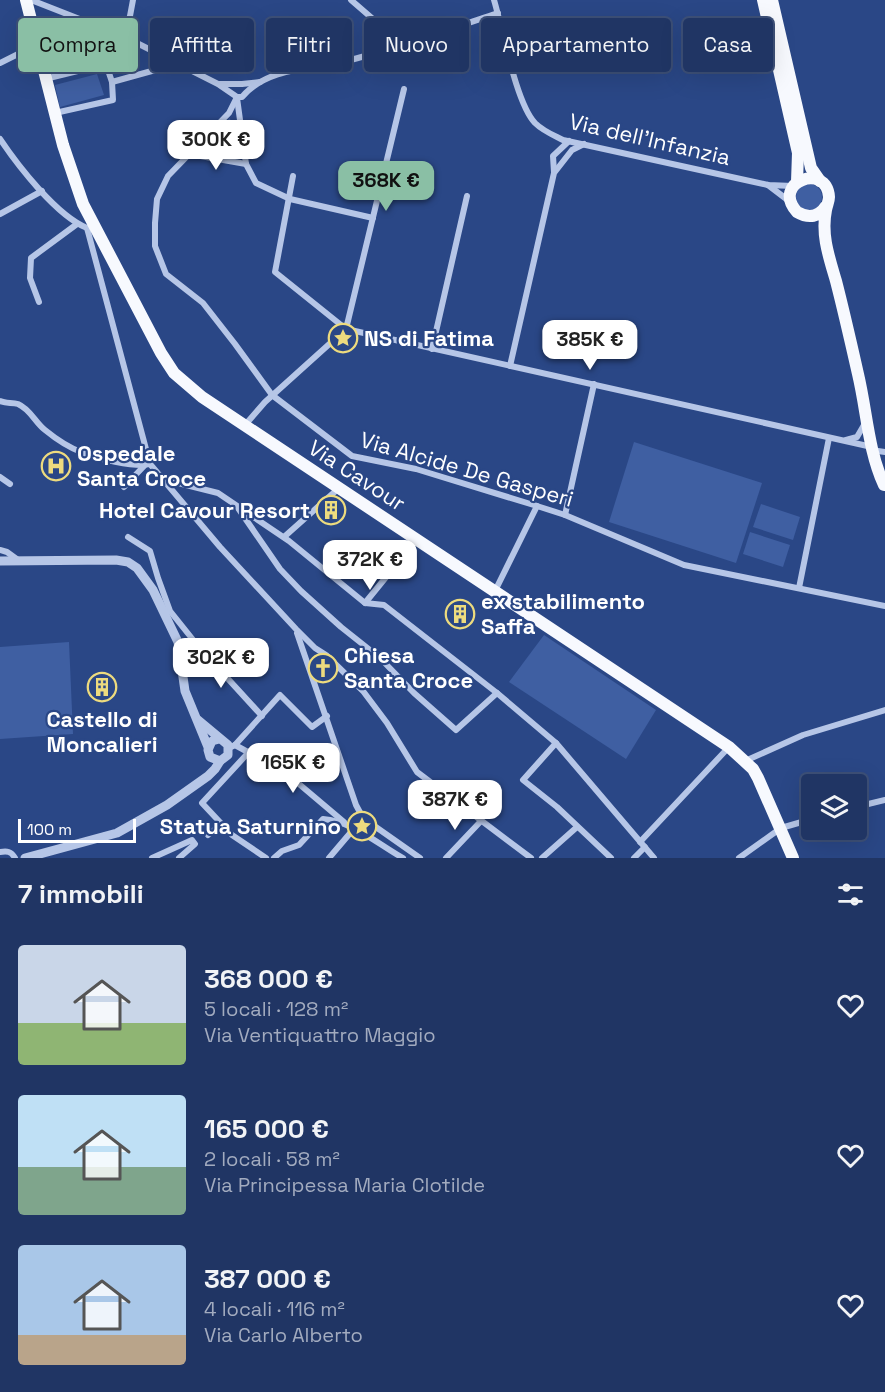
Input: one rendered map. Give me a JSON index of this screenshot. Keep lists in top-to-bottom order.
{
  "streets": {
    "main road": ["Via Cavour"],
    "street": ["Via dell'Infanzia", "Via Alcide De Gasperi"]
  },
  "places": {
    "place": ["NS di Fatima", "Statua Saturnino"],
    "hospital": ["Ospedale Santa Croce"],
    "building": ["Hotel Cavour Resort", "ex stabilimento Saffa", "Castello di Moncalieri"],
    "church": ["Chiesa Santa Croce"]
  },
  "scale_bar": "100 m",
  "page": {
    "chip": [
      "Compra",
      "Affitta",
      "Filtri",
      "Nuovo",
      "Appartamento",
      "Casa"
    ],
    "price": [
      "300K €",
      "368K €",
      "385K €",
      "372K €",
      "302K €",
      "165K €",
      "387K €"
    ],
    "scale": "100 m",
    "heading": "7 immobili",
    "list": [
      {
        "name": "368 000 €",
        "note": "5 locali · 128 m² · Via Ventiquattro Maggio"
      },
      {
        "name": "165 000 €",
        "note": "2 locali · 58 m² · Via Principessa Maria Clotilde"
      },
      {
        "name": "387 000 €",
        "note": "4 locali · 116 m² · Via Carlo Alberto"
      }
    ]
  }
}
